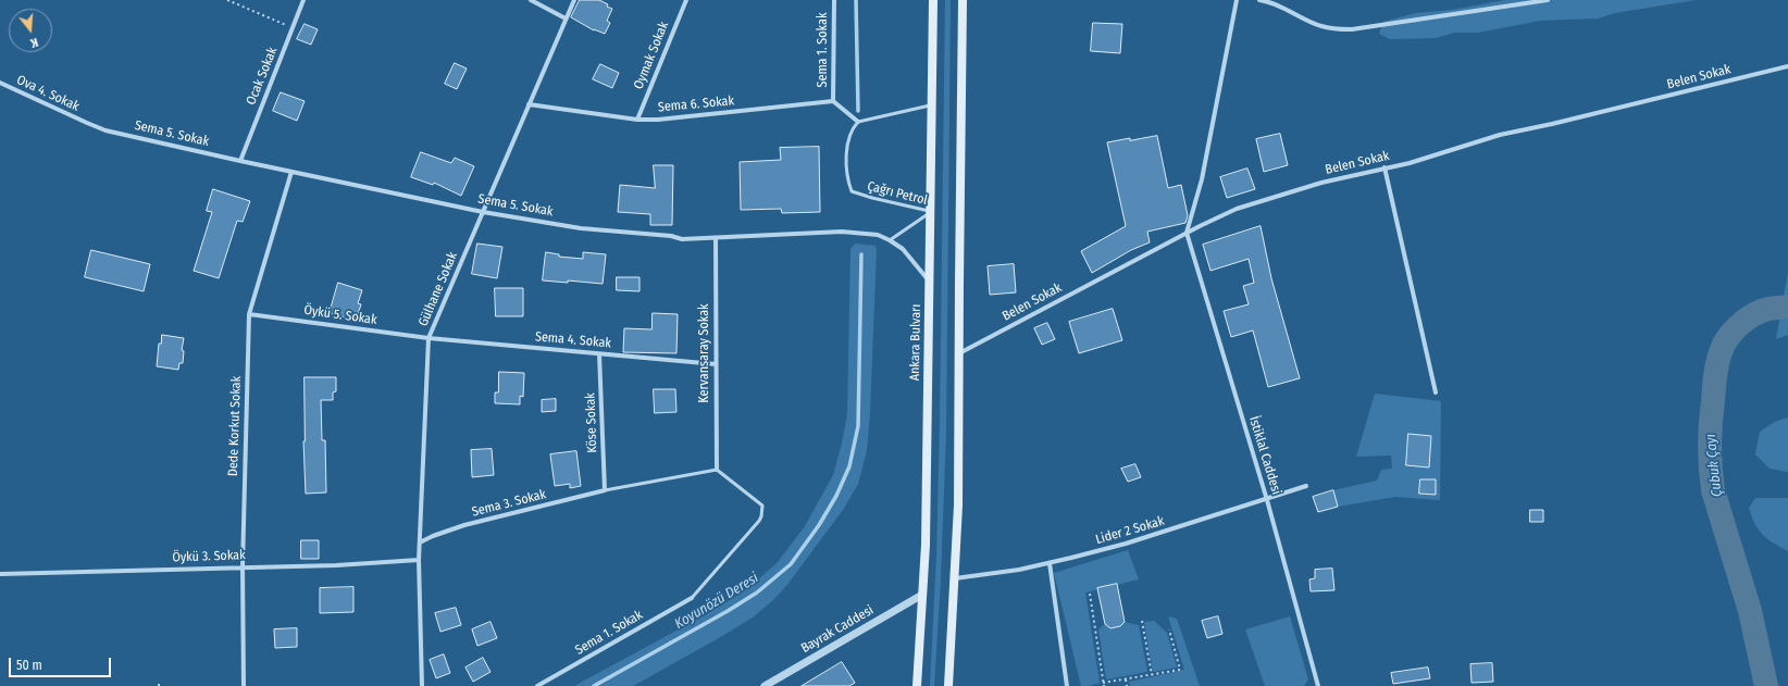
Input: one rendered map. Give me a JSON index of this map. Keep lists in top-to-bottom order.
{
  "streets": {
    "main road": ["Ankara Bulvarı"],
    "street": [
      "Sema 1. Sokak",
      "Oymak Sokak",
      "Ocak Sokak",
      "Belen Sokak",
      "Ova 4. Sokak",
      "Sema 6. Sokak",
      "Sema 5. Sokak",
      "Gülhane Sokak",
      "Öykü 5. Sokak",
      "Sema 4. Sokak",
      "Kervansaray Sokak",
      "Köse Sokak",
      "Dede Korkut Sokak",
      "İstiklal Caddesi",
      "Sema 3. Sokak",
      "Lider 2 Sokak",
      "Öykü 3. Sokak",
      "Bayrak Caddesi"
    ],
    "lane": ["Çağrı Petrol"]
  },
  "crossings": [
    ["Sema 1. Sokak", "Sema 6. Sokak"],
    ["Oymak Sokak", "Sema 6. Sokak"],
    ["Ocak Sokak", "Sema 5. Sokak"],
    ["Belen Sokak", "İstiklal Caddesi"],
    ["Ova 4. Sokak", "Sema 5. Sokak"],
    ["Sema 6. Sokak", "Gülhane Sokak"],
    ["Sema 5. Sokak", "Gülhane Sokak"],
    ["Sema 5. Sokak", "Ankara Bulvarı"],
    ["Sema 5. Sokak", "Kervansaray Sokak"],
    ["Sema 5. Sokak", "Dede Korkut Sokak"],
    ["Çağrı Petrol", "Ankara Bulvarı"],
    ["Gülhane Sokak", "Öykü 5. Sokak"],
    ["Gülhane Sokak", "Sema 4. Sokak"],
    ["Gülhane Sokak", "Sema 3. Sokak"],
    ["Gülhane Sokak", "Öykü 3. Sokak"],
    ["Öykü 5. Sokak", "Sema 4. Sokak"],
    ["Öykü 5. Sokak", "Dede Korkut Sokak"],
    ["Sema 4. Sokak", "Kervansaray Sokak"],
    ["Sema 4. Sokak", "Köse Sokak"],
    ["Ankara Bulvarı", "Bayrak Caddesi"],
    ["Köse Sokak", "Sema 3. Sokak"],
    ["Dede Korkut Sokak", "Öykü 3. Sokak"],
    ["İstiklal Caddesi", "Lider 2 Sokak"]
  ],
  "water": ["Çubuk Çayı", "Koyunözü Deresi"],
  "scale_bar": "50 m",
  "north": "bottom"
}
